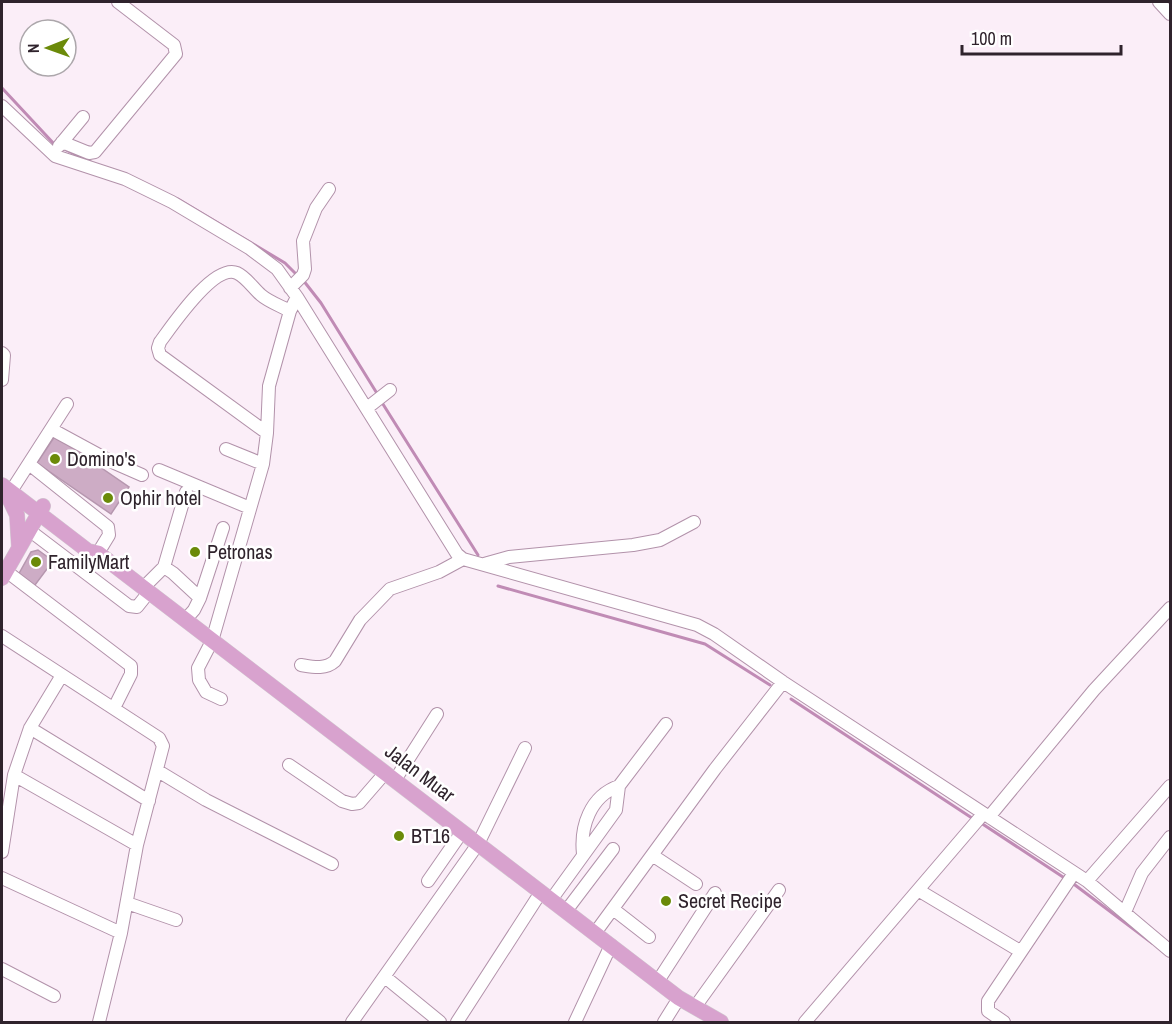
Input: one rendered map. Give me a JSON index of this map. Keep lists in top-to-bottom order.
{
  "streets": {
    "main road": ["Jalan Muar"]
  },
  "places": [
    "Domino's",
    "Ophir hotel",
    "Petronas",
    "FamilyMart",
    "BT16",
    "Secret Recipe"
  ],
  "scale_bar": "100 m",
  "north": "left"
}
